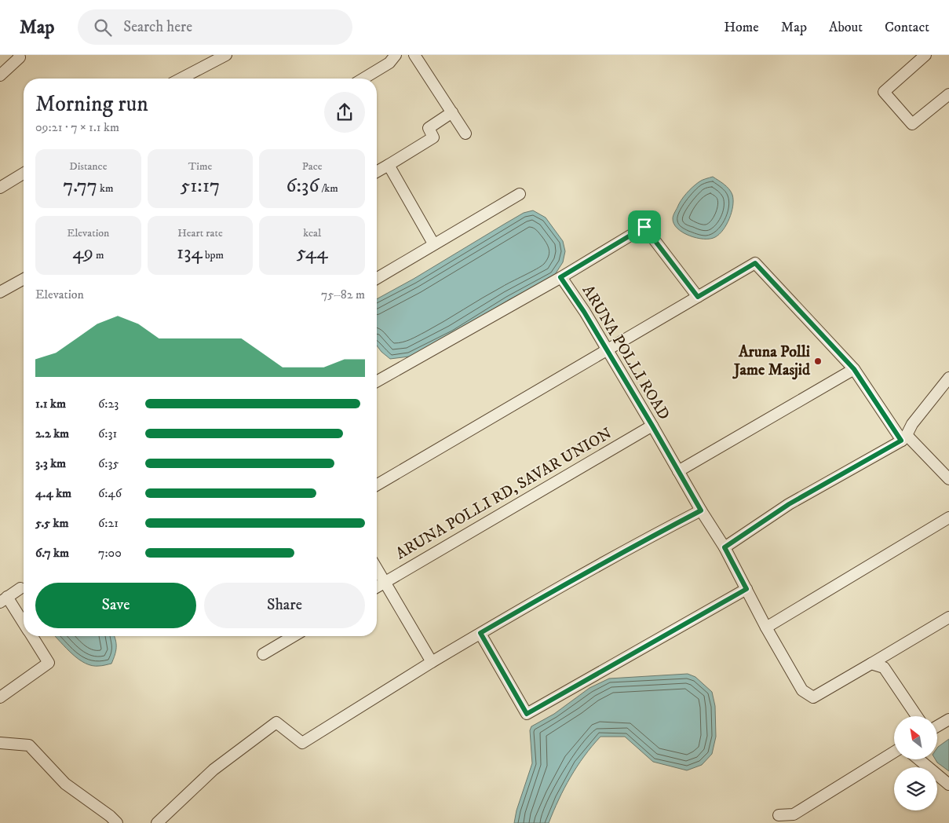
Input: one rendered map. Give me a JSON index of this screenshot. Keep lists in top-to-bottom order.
{
  "streets": {
    "street": ["ARUNA POLLI ROAD", "ARUNA POLLI RD, SAVAR UNION"]
  },
  "crossings": [
    ["ARUNA POLLI ROAD", "ARUNA POLLI RD, SAVAR UNION"]
  ],
  "places": ["Aruna Polli Jame Masjid"],
  "north": "top left",
  "page": {
    "header": "Map",
    "search": "Search here",
    "nav": [
      "Home",
      "Map",
      "About",
      "Contact"
    ],
    "heading": ["Morning run", "09:21 · 7 × 1.1 km"],
    "stats": [
      ["Distance", "7.77 km"],
      ["Time", "51:17"],
      ["Pace", "6:36 /km"],
      ["Elevation", "49 m"],
      ["Heart rate", "134 bpm"],
      ["kcal", "544"]
    ],
    "chart": ["Elevation", "75–82 m"],
    "list": [
      {
        "name": "1.1 km",
        "note": "6:23"
      },
      {
        "name": "2.2 km",
        "note": "6:31"
      },
      {
        "name": "3.3 km",
        "note": "6:35"
      },
      {
        "name": "4.4 km",
        "note": "6:46"
      },
      {
        "name": "5.5 km",
        "note": "6:21"
      },
      {
        "name": "6.7 km",
        "note": "7:00"
      }
    ],
    "buttons": ["Save", "Share"]
  }
}
